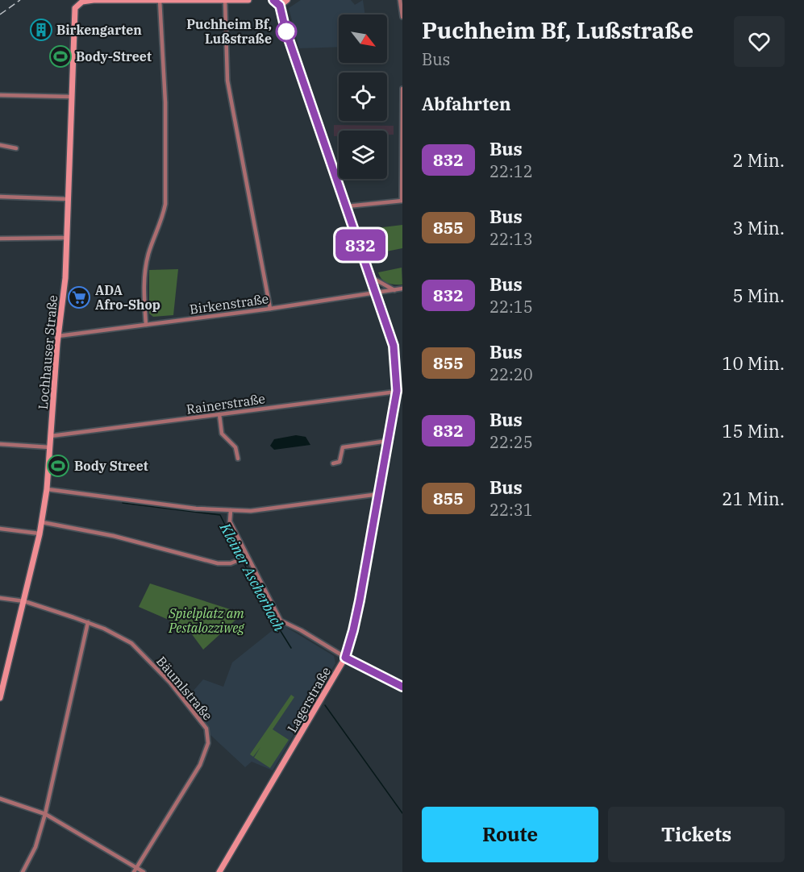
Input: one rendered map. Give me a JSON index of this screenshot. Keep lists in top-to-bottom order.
{
  "streets": {
    "street": [
      "Birkenstraße",
      "Lochhauser Straße",
      "Rainerstraße",
      "Bäumlstraße",
      "Lagerstraße"
    ]
  },
  "crossings": [
    ["Birkenstraße", "Lochhauser Straße"],
    ["Birkenstraße", "Lagerstraße"],
    ["Lochhauser Straße", "Rainerstraße"],
    ["Lochhauser Straße", "Bäumlstraße"],
    ["Rainerstraße", "Lagerstraße"]
  ],
  "water": ["Kleiner Ascherbach"],
  "parks": ["Spielplatz am Pestalozziweg"],
  "places": {
    "building": ["Birkengarten"],
    "other": ["Puchheim Bf, Lußstraße"],
    "sports": ["Body-Street", "Body Street"],
    "supermarket": ["ADA Afro-Shop"]
  },
  "lines": ["bus line 832"],
  "north": "bottom right",
  "page": {
    "on_map": "832",
    "heading": [
      ["Puchheim Bf, Lußstraße", "Bus"],
      "Abfahrten"
    ],
    "list": [
      {
        "mark": "832",
        "name": "Bus",
        "note": "22:12",
        "value": "2 Min."
      },
      {
        "mark": "855",
        "name": "Bus",
        "note": "22:13",
        "value": "3 Min."
      },
      {
        "mark": "832",
        "name": "Bus",
        "note": "22:15",
        "value": "5 Min."
      },
      {
        "mark": "855",
        "name": "Bus",
        "note": "22:20",
        "value": "10 Min."
      },
      {
        "mark": "832",
        "name": "Bus",
        "note": "22:25",
        "value": "15 Min."
      },
      {
        "mark": "855",
        "name": "Bus",
        "note": "22:31",
        "value": "21 Min."
      }
    ],
    "buttons": ["Route", "Tickets"]
  }
}
